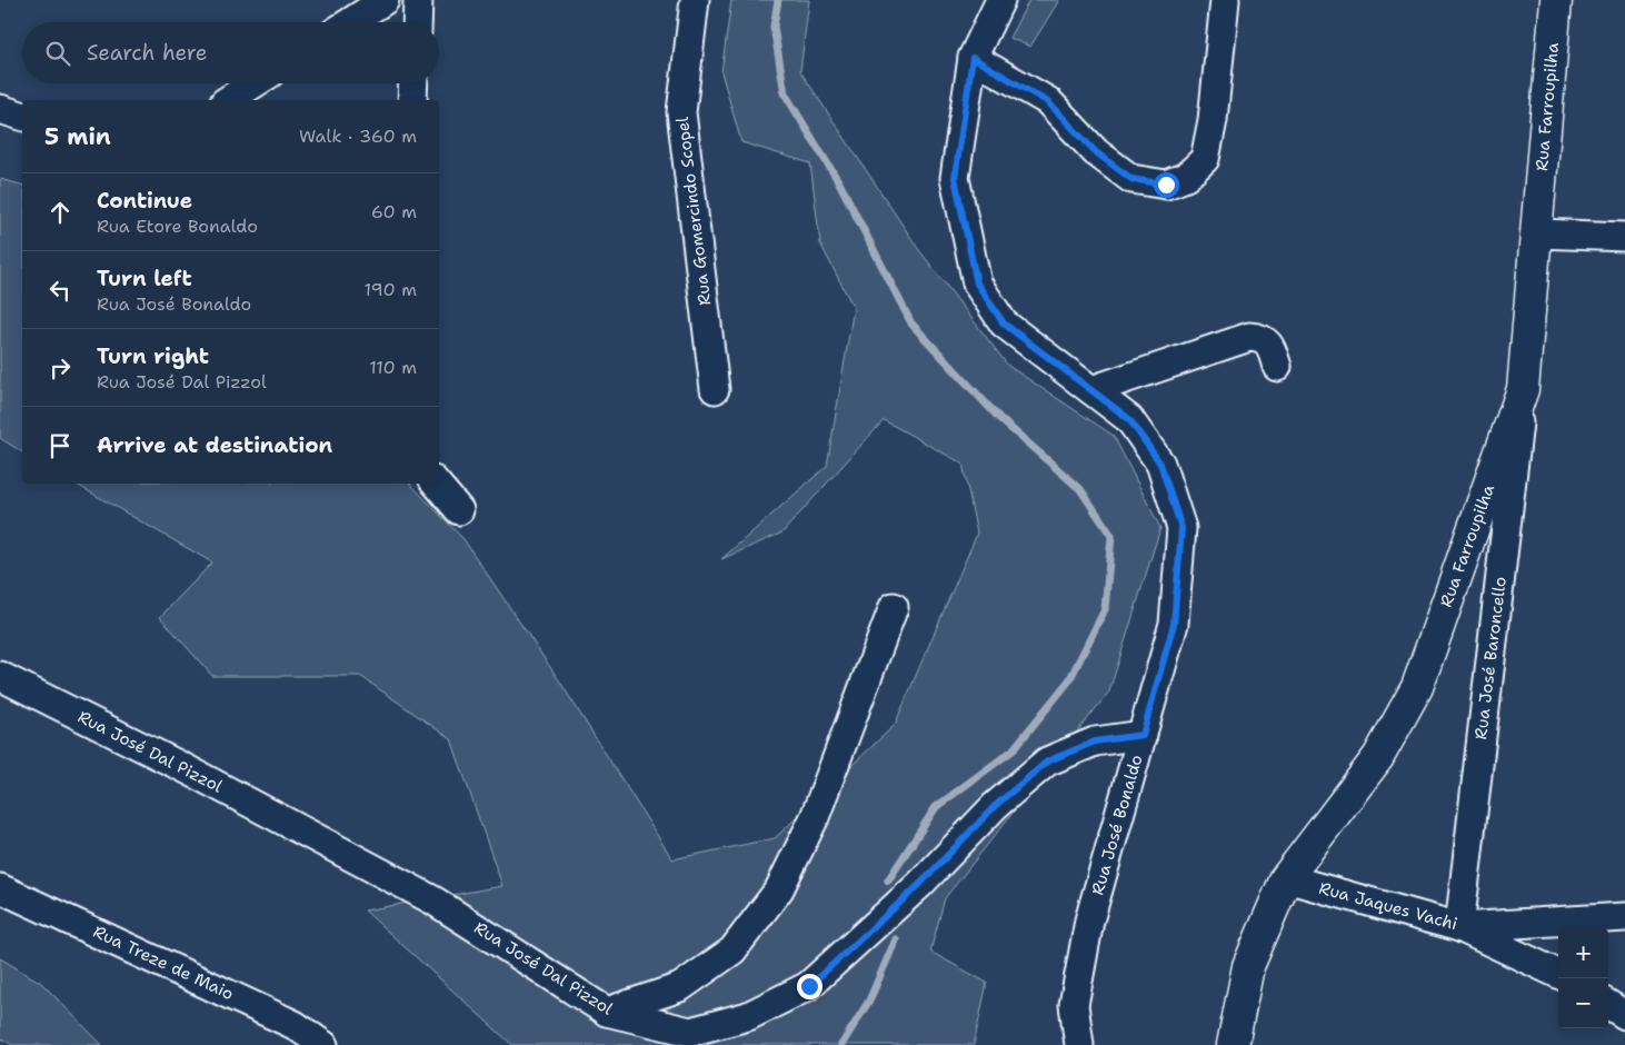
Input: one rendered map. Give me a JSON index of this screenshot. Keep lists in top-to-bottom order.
{
  "streets": {
    "street": [
      "Rua Farroupilha",
      "Rua Gomercindo Scopel",
      "Rua José Baroncello",
      "Rua José Dal Pizzol",
      "Rua José Bonaldo",
      "Rua Jaques Vachi",
      "Rua Treze de Maio"
    ]
  },
  "crossings": [
    ["Rua Farroupilha", "Rua José Baroncello"],
    ["Rua Farroupilha", "Rua Jaques Vachi"],
    ["Rua José Baroncello", "Rua Jaques Vachi"],
    ["Rua José Dal Pizzol", "Rua José Bonaldo"]
  ],
  "page": {
    "search": "Search here",
    "heading": ["5 min", "Walk · 360 m"],
    "list": [
      ["Continue", "Rua Etore Bonaldo", "60 m"],
      ["Turn left", "Rua José Bonaldo", "190 m"],
      ["Turn right", "Rua José Dal Pizzol", "110 m"],
      "Arrive at destination"
    ],
    "map_buttons": ["+", "−"]
  }
}
